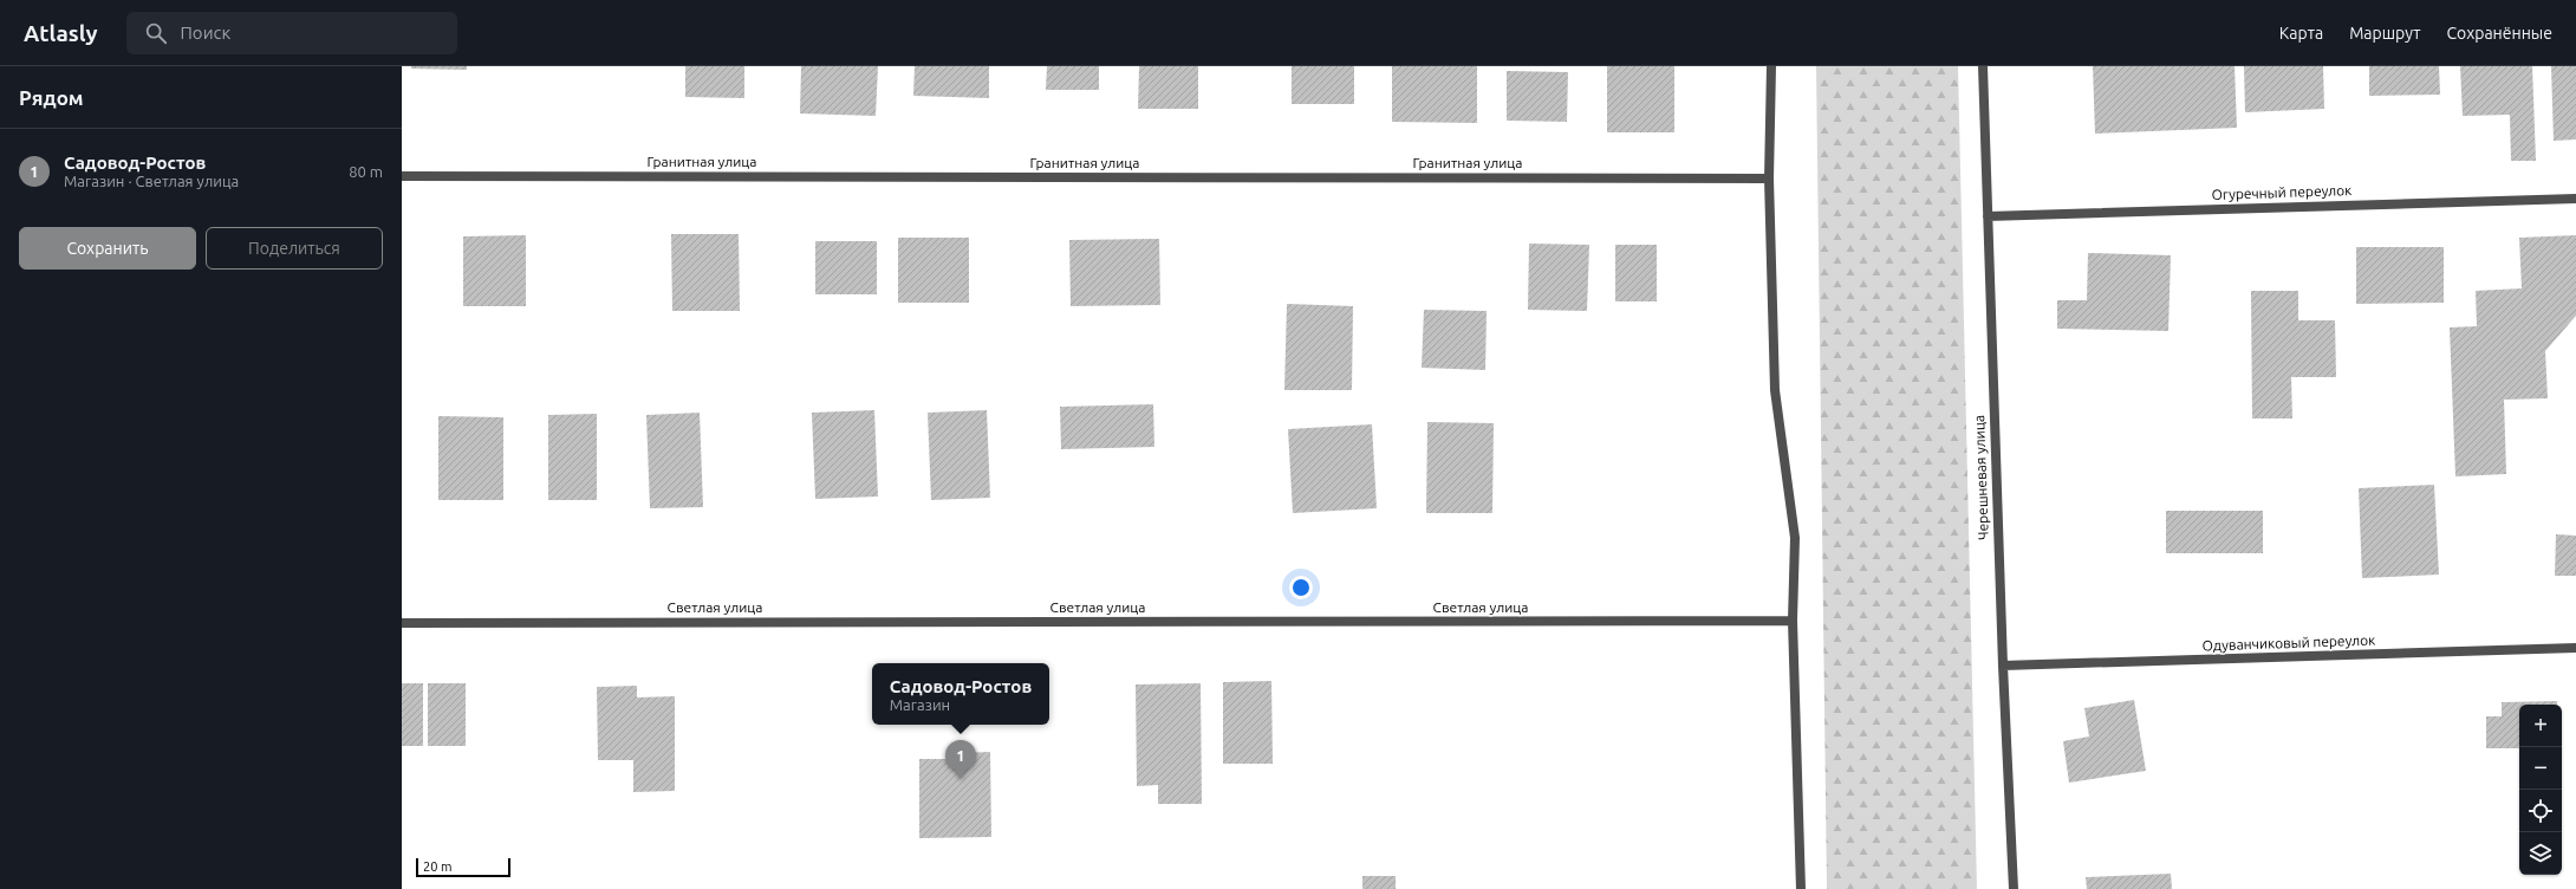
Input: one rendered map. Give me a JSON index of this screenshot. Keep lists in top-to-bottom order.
{
  "streets": {
    "street": [
      "Гранитная улица",
      "Огуречный переулок",
      "Черешневая улица",
      "Светлая улица",
      "Одуванчиковый переулок"
    ]
  },
  "crossings": [
    ["Огуречный переулок", "Черешневая улица"],
    ["Черешневая улица", "Одуванчиковый переулок"]
  ],
  "scale_bar": "20 m",
  "page": {
    "header": "Atlasly",
    "search": "Поиск",
    "nav": ["Карта", "Маршрут", "Сохранённые"],
    "heading": "Рядом",
    "list": [
      {
        "mark": "1",
        "name": "Садовод-Ростов",
        "note": "Магазин · Светлая улица",
        "value": "80 m"
      }
    ],
    "buttons": ["Сохранить", "Поделиться"],
    "popup": ["Садовод-Ростов", "Магазин"],
    "map_buttons": ["+", "−"],
    "pins": "1",
    "scale": "20 m"
  }
}
